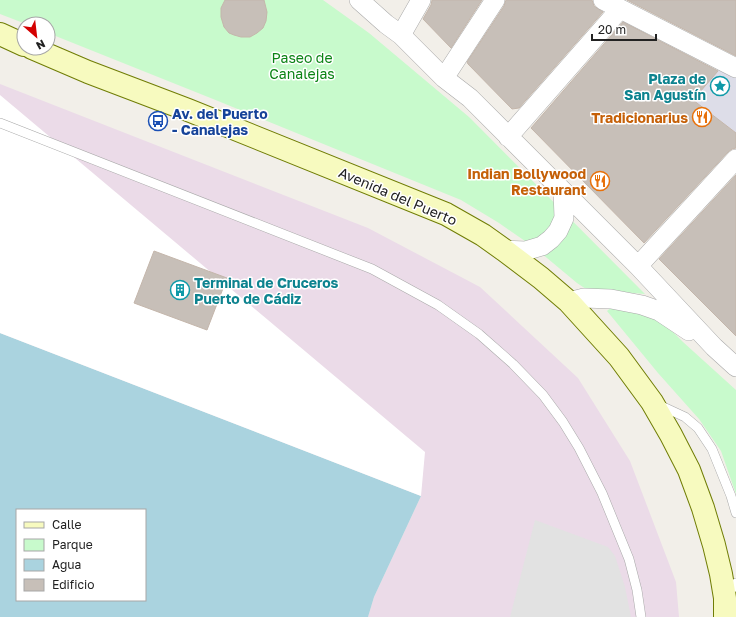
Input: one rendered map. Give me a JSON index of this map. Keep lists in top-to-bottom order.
{
  "streets": {
    "street": ["Avenida del Puerto"]
  },
  "parks": ["Paseo de Canalejas"],
  "places": {
    "place": ["Plaza de San Agustín"],
    "restaurant": ["Tradicionarius", "Indian Bollywood Restaurant"],
    "bus stop": ["Av. del Puerto - Canalejas"],
    "building": ["Terminal de Cruceros Puerto de Cádiz"]
  },
  "legend": [
    "Calle",
    "Parque",
    "Agua",
    "Edificio"
  ],
  "scale_bar": "20 m",
  "north": "bottom right"
}
